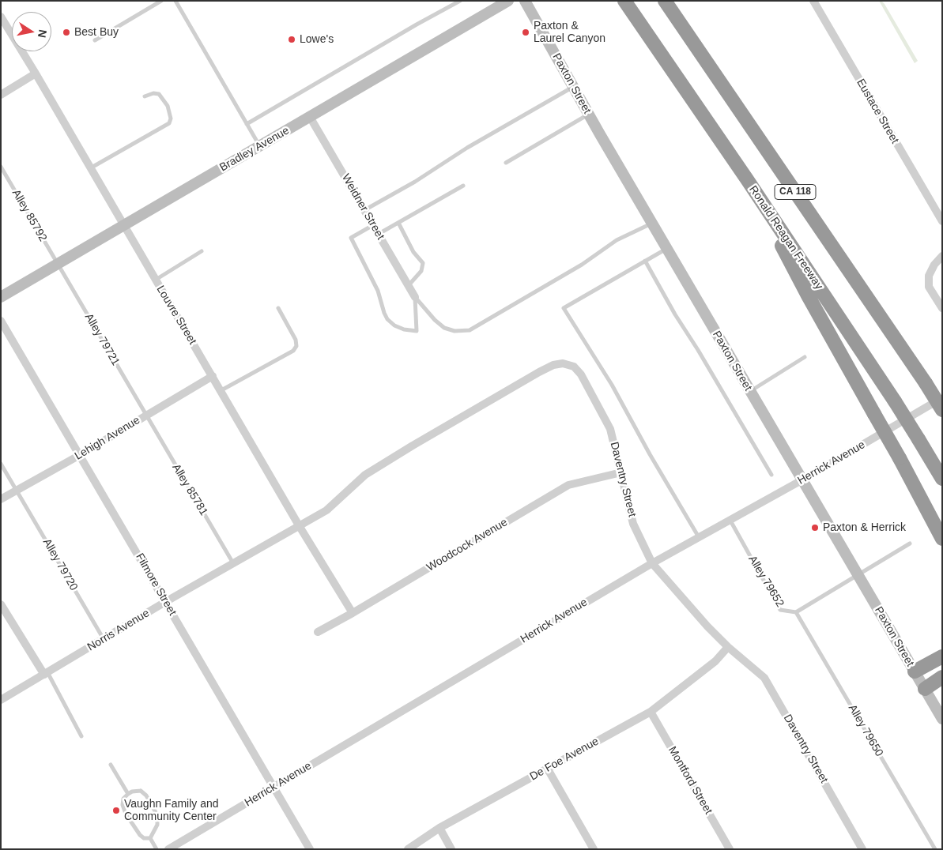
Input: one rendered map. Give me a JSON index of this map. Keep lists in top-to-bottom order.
{
  "streets": {
    "highway": ["CA 118", "Ronald Reagan Freeway"],
    "street": [
      "Paxton Street",
      "Eustace Street",
      "Bradley Avenue",
      "Weidner Street",
      "Louvre Street",
      "Lehigh Avenue",
      "Herrick Avenue",
      "Daventry Street",
      "Woodcock Avenue",
      "Filmore Street",
      "Norris Avenue",
      "De Foe Avenue",
      "Montford Street"
    ],
    "lane": [
      "Alley 85792",
      "Alley 79721",
      "Alley 85781",
      "Alley 79720",
      "Alley 79652",
      "Alley 79650"
    ]
  },
  "crossings": [
    ["Paxton Street", "Herrick Avenue"],
    ["Paxton Street", "Alley 79652"],
    ["Bradley Avenue", "Weidner Street"],
    ["Bradley Avenue", "Alley 85792"],
    ["Bradley Avenue", "Louvre Street"],
    ["Bradley Avenue", "Alley 79721"],
    ["Alley 85792", "Alley 79721"],
    ["Louvre Street", "Lehigh Avenue"],
    ["Louvre Street", "Daventry Street"],
    ["Louvre Street", "Woodcock Avenue"],
    ["Louvre Street", "Norris Avenue"],
    ["Alley 79721", "Lehigh Avenue"],
    ["Alley 79721", "Alley 85781"],
    ["Lehigh Avenue", "Alley 85781"],
    ["Lehigh Avenue", "Alley 79720"],
    ["Lehigh Avenue", "Filmore Street"],
    ["Herrick Avenue", "Daventry Street"],
    ["Herrick Avenue", "Alley 79652"],
    ["Herrick Avenue", "Filmore Street"],
    ["Daventry Street", "Woodcock Avenue"],
    ["Daventry Street", "Norris Avenue"],
    ["Daventry Street", "De Foe Avenue"],
    ["Alley 85781", "Norris Avenue"],
    ["Alley 79720", "Norris Avenue"],
    ["Alley 79652", "Alley 79650"],
    ["Filmore Street", "Norris Avenue"],
    ["De Foe Avenue", "Montford Street"]
  ],
  "places": [
    "Best Buy",
    "Paxton & Laurel Canyon",
    "Lowe's",
    "Paxton & Herrick",
    "Vaughn Family and Community Center"
  ],
  "north": "right"
}
